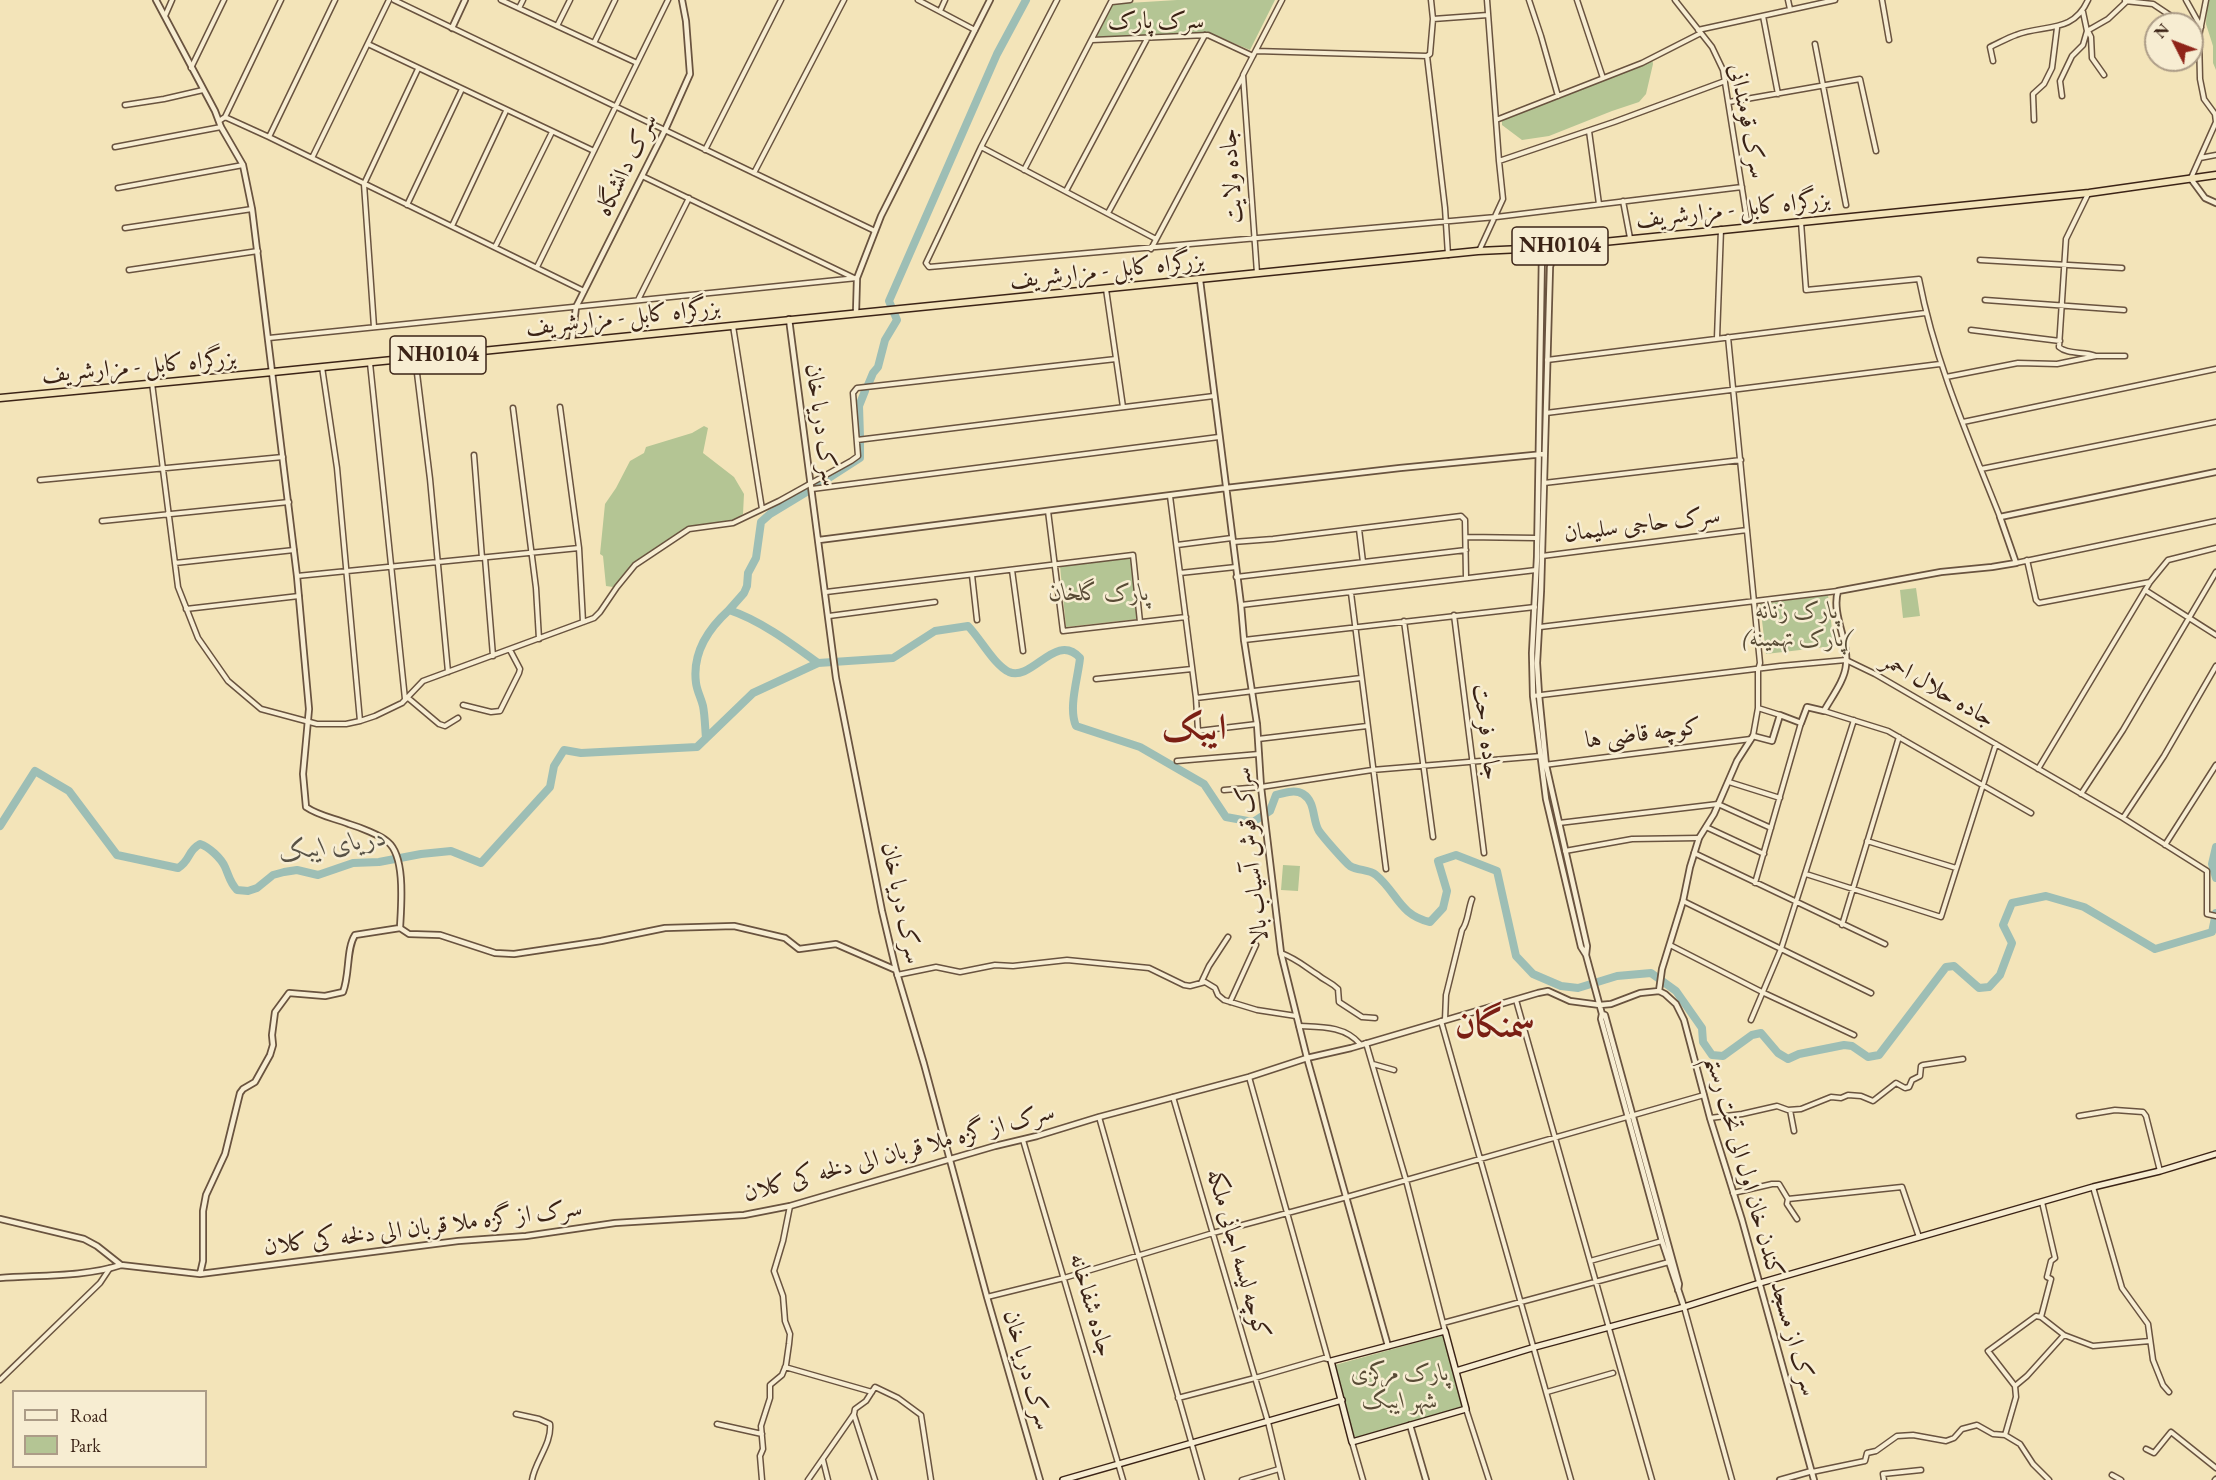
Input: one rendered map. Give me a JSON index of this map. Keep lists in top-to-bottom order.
{
  "streets": {
    "highway": ["بزرگراه کابل - مزارشریف", "NH0104"],
    "street": [
      "سرک پارک",
      "سرک قومندانی",
      "سرک دانشگاه",
      "جاده ولایت",
      "سرک دریا خان",
      "سرک حاجی سلیمان",
      "جاده حلال احمر",
      "جاده فرحت",
      "کوچه قاضی ها",
      "سرک قوش آسیاب بالا",
      "سرک از گزه ملا قربان الی دلخه کی کلان",
      "سرک از مسجد کندن خان اول الی تخت رستم",
      "کوچه لیسه اجانی ملکه",
      "جاده شفاخانه"
    ]
  },
  "crossings": [
    ["سرک پارک", "جاده ولایت"],
    ["سرک قومندانی", "بزرگراه کابل - مزارشریف"],
    ["سرک دانشگاه", "بزرگراه کابل - مزارشریف"],
    ["جاده ولایت", "بزرگراه کابل - مزارشریف"],
    ["بزرگراه کابل - مزارشریف", "سرک دریا خان"],
    ["بزرگراه کابل - مزارشریف", "سرک قوش آسیاب بالا"],
    ["سرک دریا خان", "سرک از گزه ملا قربان الی دلخه کی کلان"],
    ["سرک قوش آسیاب بالا", "سرک از گزه ملا قربان الی دلخه کی کلان"],
    ["سرک از گزه ملا قربان الی دلخه کی کلان", "سرک از مسجد کندن خان اول الی تخت رستم"],
    ["سرک از گزه ملا قربان الی دلخه کی کلان", "کوچه لیسه اجانی ملکه"],
    ["سرک از گزه ملا قربان الی دلخه کی کلان", "جاده شفاخانه"]
  ],
  "districts": ["ایبک", "سمنگان"],
  "water": ["دریای ایبک"],
  "parks": ["پارک گلخان", "پارک زنانه (پارک تهمینه(", "پارک مرکزی شهر ایبک"],
  "legend": ["Road", "Park"],
  "north": "top left"
}
